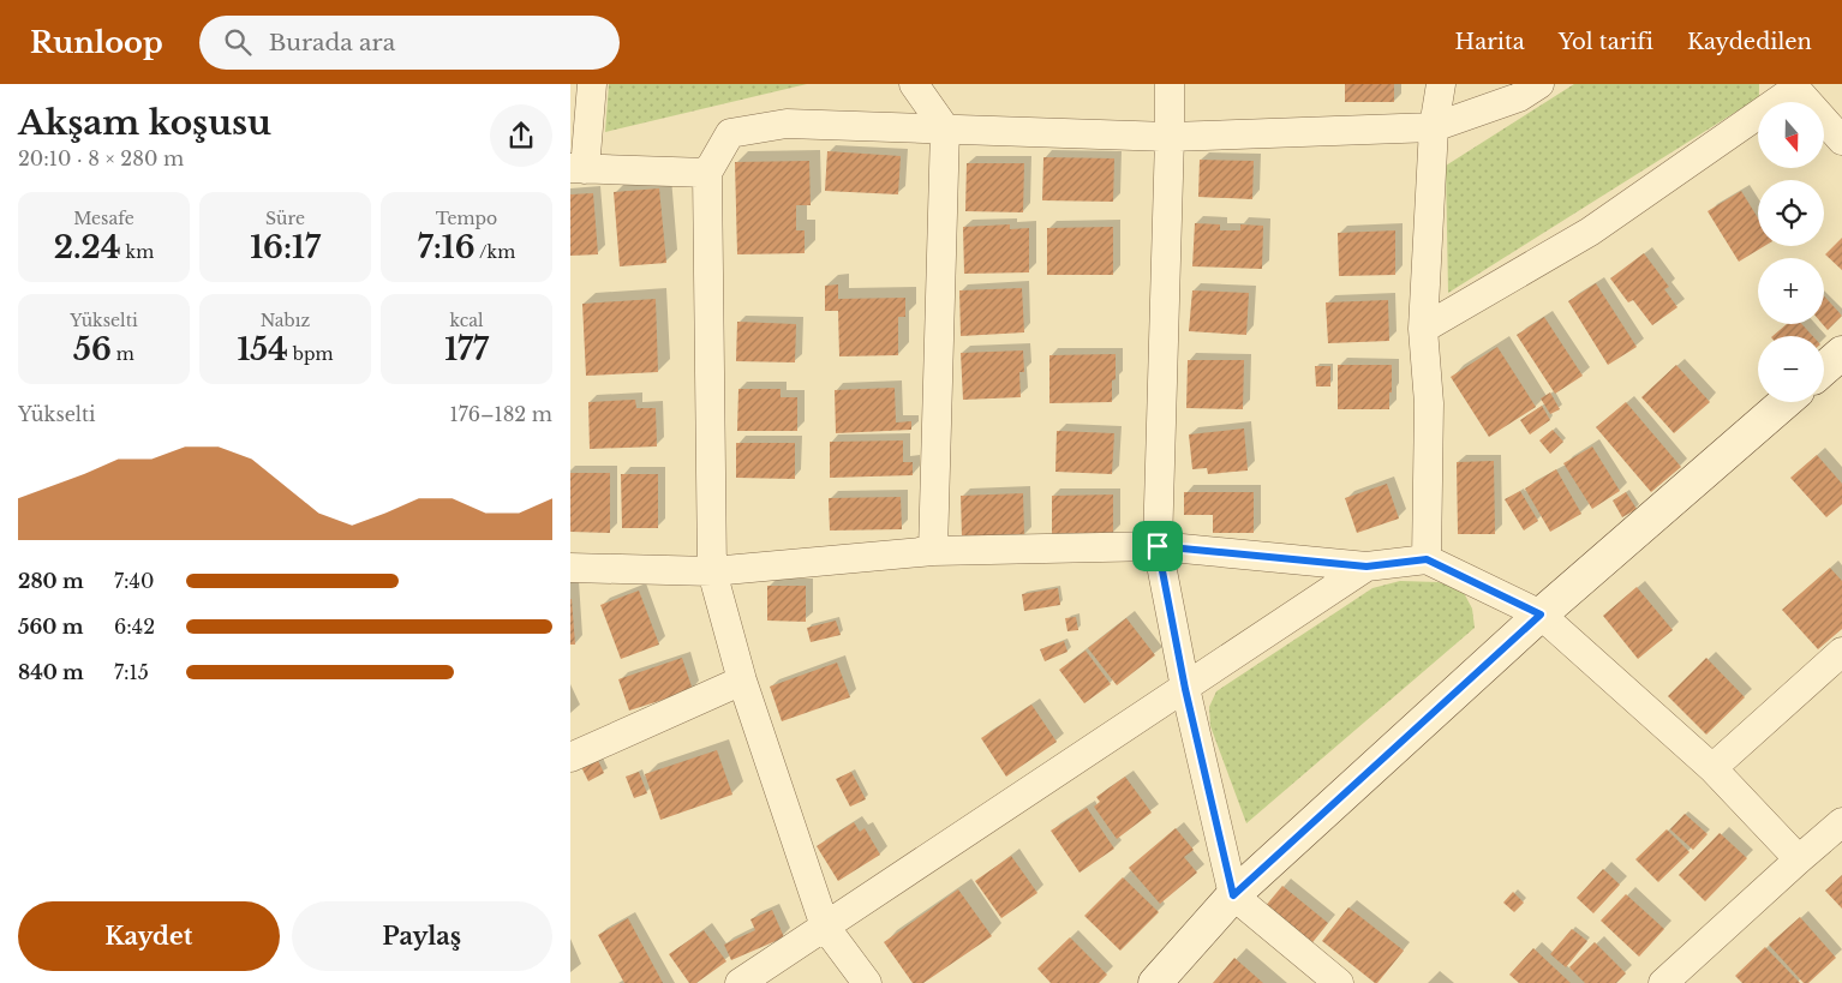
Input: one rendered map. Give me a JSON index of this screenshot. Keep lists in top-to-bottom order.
{
  "north": "bottom",
  "page": {
    "header": "Runloop",
    "search": "Burada ara",
    "nav": ["Harita", "Yol tarifi", "Kaydedilen"],
    "heading": ["Akşam koşusu", "20:10 · 8 × 280 m"],
    "map_buttons": ["+", "−"],
    "stats": [
      ["Mesafe", "2.24 km"],
      ["Süre", "16:17"],
      ["Tempo", "7:16 /km"],
      ["Yükselti", "56 m"],
      ["Nabız", "154 bpm"],
      ["kcal", "177"]
    ],
    "chart": ["Yükselti", "176–182 m"],
    "list": [
      {
        "name": "280 m",
        "note": "7:40"
      },
      {
        "name": "560 m",
        "note": "6:42"
      },
      {
        "name": "840 m",
        "note": "7:15"
      }
    ],
    "buttons": ["Kaydet", "Paylaş"]
  }
}
